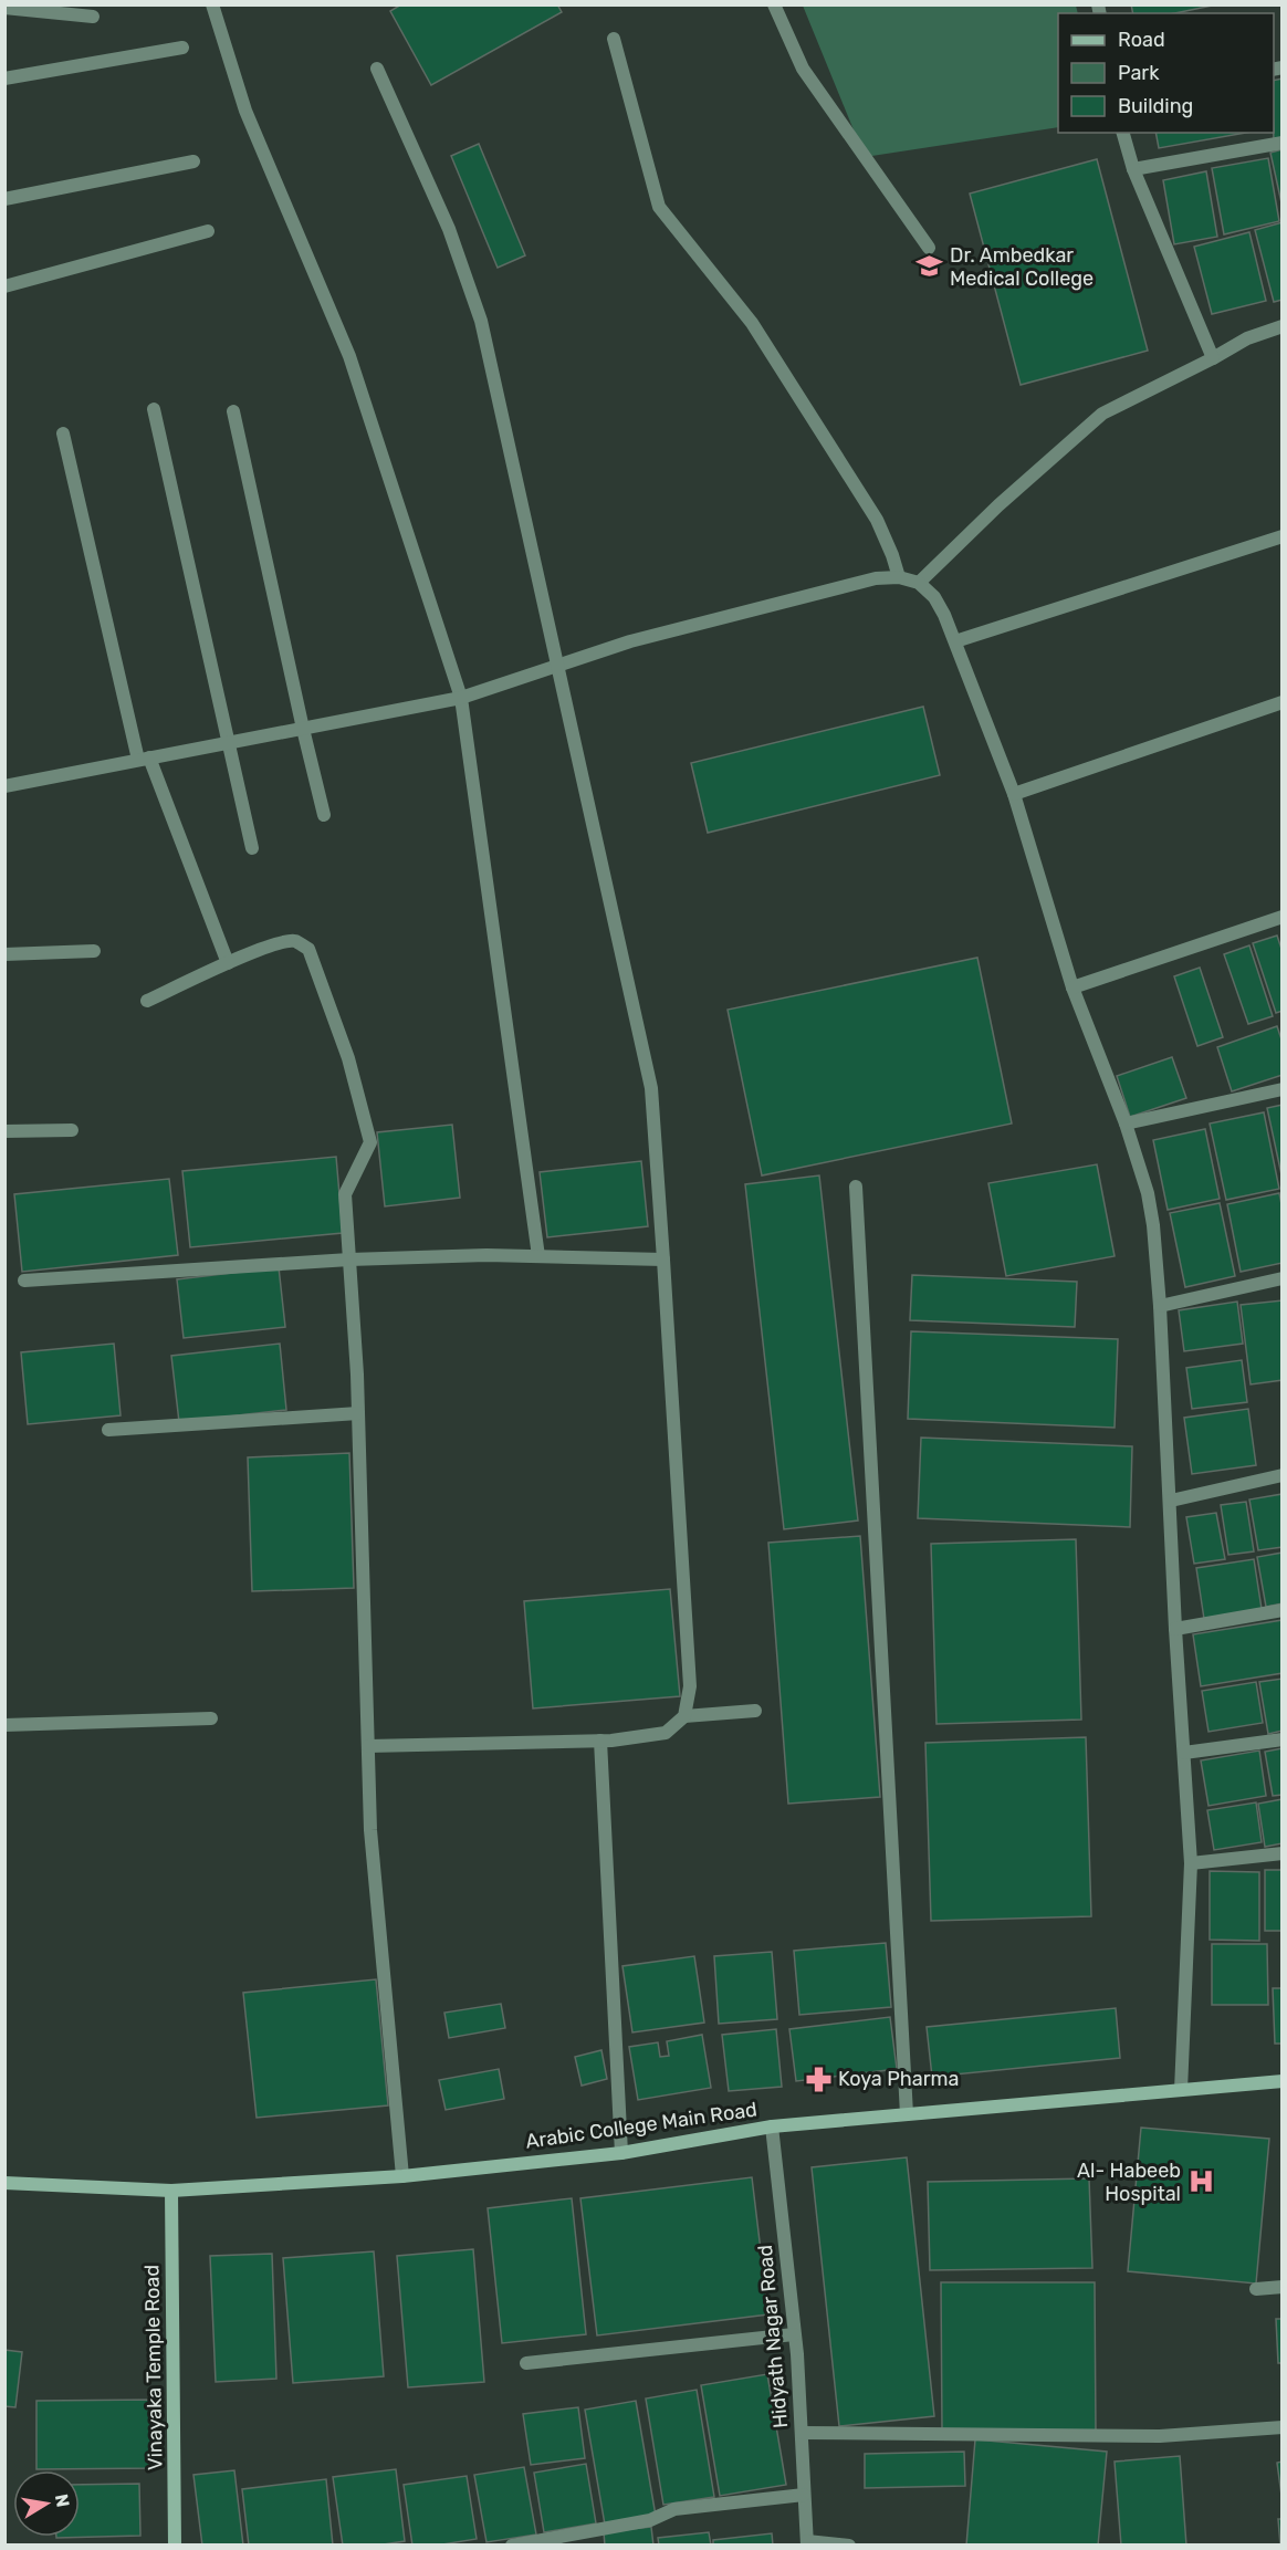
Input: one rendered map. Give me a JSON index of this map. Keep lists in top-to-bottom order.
{
  "streets": {
    "main road": ["Arabic College Main Road", "Vinayaka Temple Road"],
    "street": ["Hidyath Nagar Road"]
  },
  "crossings": [
    ["Arabic College Main Road", "Hidyath Nagar Road"],
    ["Arabic College Main Road", "Vinayaka Temple Road"]
  ],
  "places": {
    "school or university": ["Dr. Ambedkar Medical College"],
    "pharmacy": ["Koya Pharma"],
    "hospital": ["Al- Habeeb Hospital"]
  },
  "legend": ["Road", "Park", "Building"],
  "north": "right"
}
